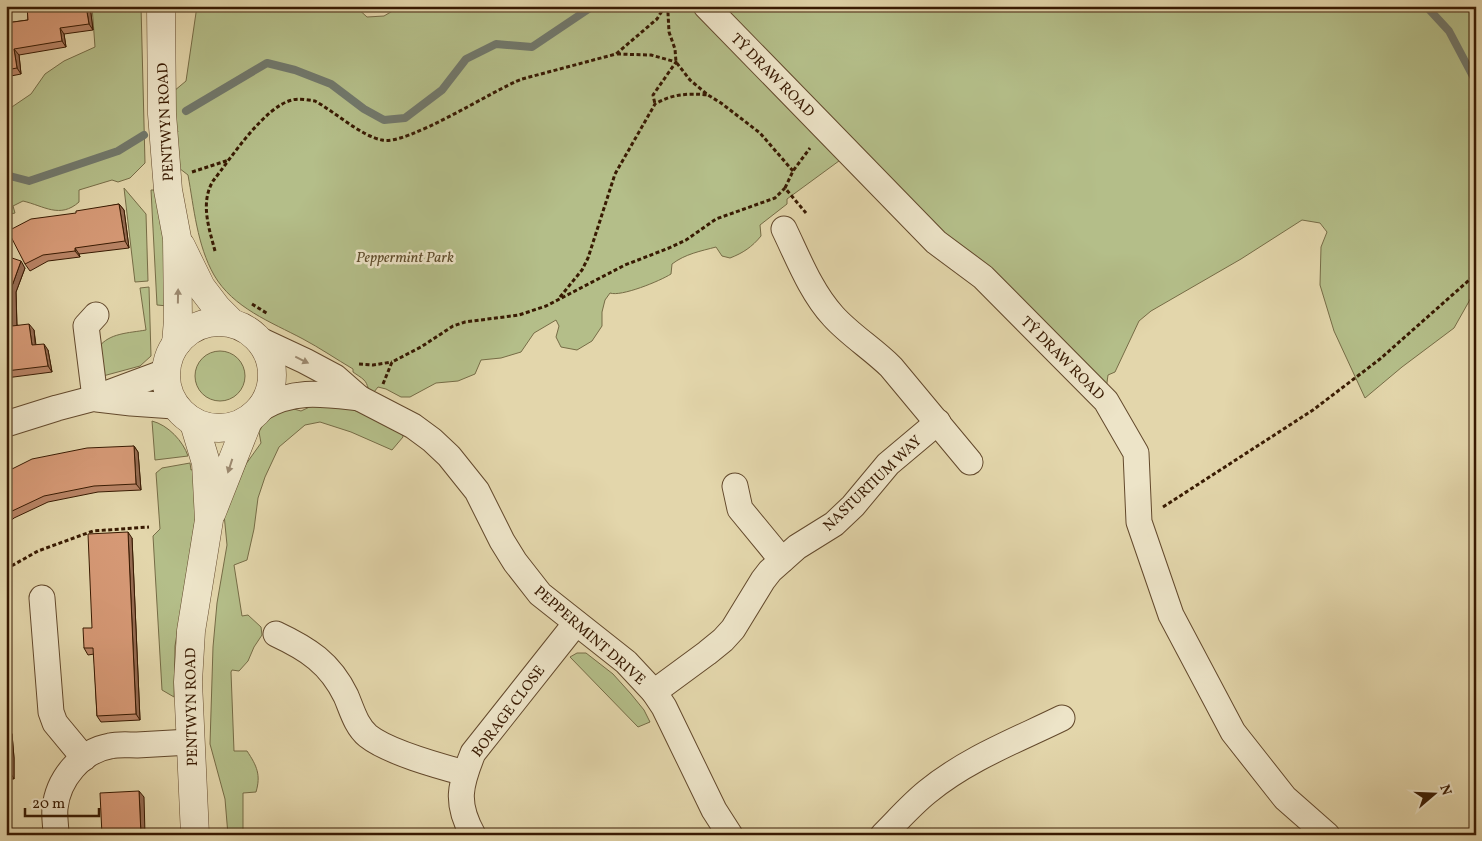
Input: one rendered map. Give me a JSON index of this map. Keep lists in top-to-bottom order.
{
  "streets": {
    "street": [
      "TŶ DRAW ROAD",
      "PENTWYN ROAD",
      "NASTURTIUM WAY",
      "PEPPERMINT DRIVE",
      "BORAGE CLOSE"
    ]
  },
  "crossings": [
    ["PENTWYN ROAD", "PEPPERMINT DRIVE"],
    ["NASTURTIUM WAY", "PEPPERMINT DRIVE"],
    ["PEPPERMINT DRIVE", "BORAGE CLOSE"]
  ],
  "parks": ["Peppermint Park"],
  "scale_bar": "20 m",
  "north": "right"
}
